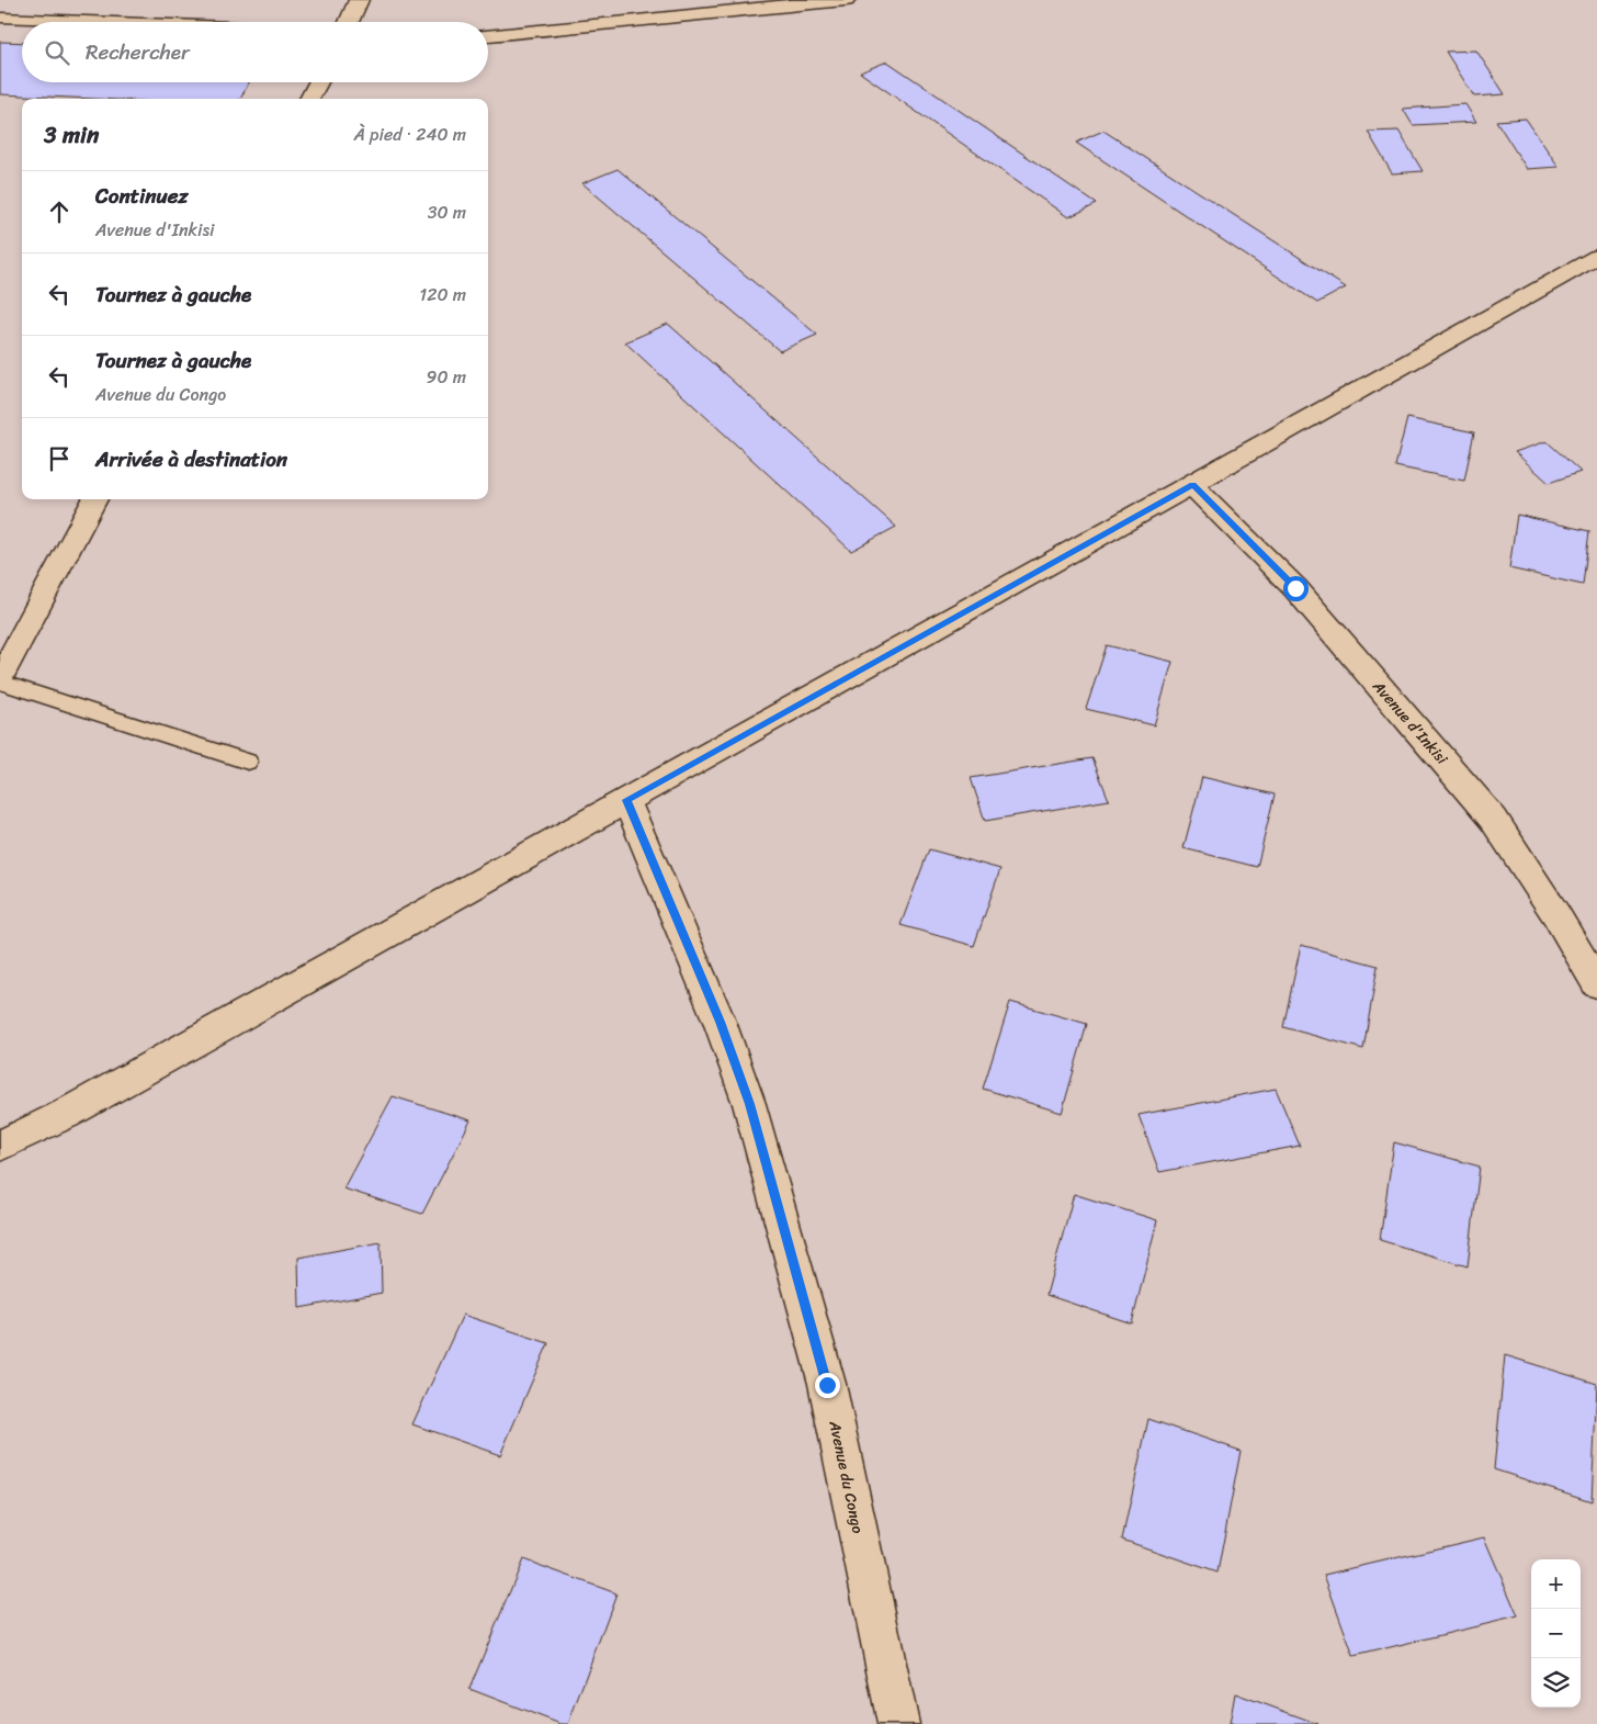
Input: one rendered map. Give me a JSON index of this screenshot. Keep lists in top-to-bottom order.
{
  "streets": {
    "street": ["Avenue d'Inkisi", "Avenue du Congo"]
  },
  "page": {
    "search": "Rechercher",
    "heading": ["3 min", "À pied · 240 m"],
    "list": [
      ["Continuez", "Avenue d'Inkisi", "30 m"],
      ["Tournez à gauche", "120 m"],
      ["Tournez à gauche", "Avenue du Congo", "90 m"],
      "Arrivée à destination"
    ],
    "map_buttons": ["+", "−"]
  }
}
